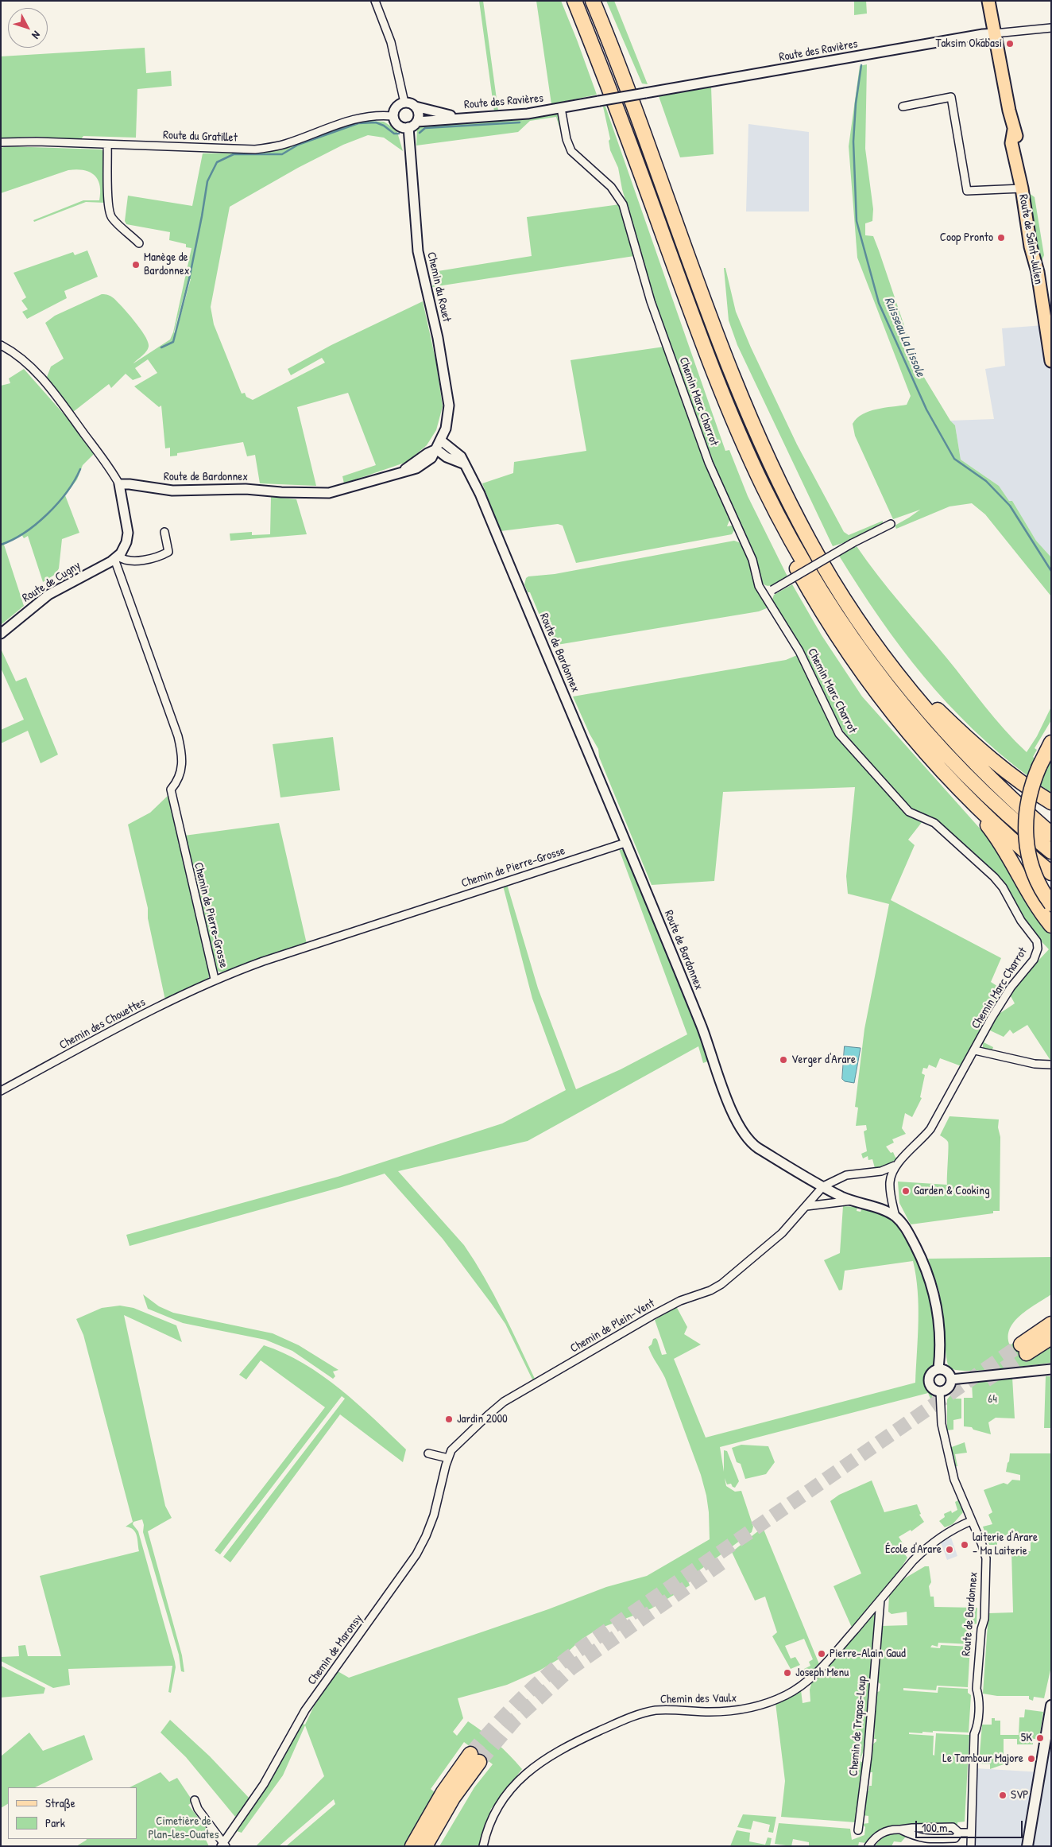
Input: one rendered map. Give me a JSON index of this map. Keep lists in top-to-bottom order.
{
  "streets": {
    "main road": ["Route de Saint-Julien"],
    "street": [
      "Route des Ravières",
      "Route du Gratillet",
      "Chemin du Rouet",
      "Chemin Marc Charrot",
      "Route de Bardonnex",
      "Route de Cugny",
      "Chemin de Pierre-Grosse",
      "Chemin des Chouettes",
      "Chemin de Plein-Vent",
      "Chemin de Maronsy",
      "Chemin des Vaulx",
      "Chemin de Trapas-Loup"
    ]
  },
  "crossings": [
    ["Route des Ravières", "Route du Gratillet"],
    ["Route des Ravières", "Route de Saint-Julien"],
    ["Route des Ravières", "Chemin du Rouet"],
    ["Route des Ravières", "Chemin Marc Charrot"],
    ["Route du Gratillet", "Chemin du Rouet"],
    ["Chemin du Rouet", "Route de Bardonnex"],
    ["Route de Bardonnex", "Chemin de Pierre-Grosse"],
    ["Route de Bardonnex", "Chemin de Plein-Vent"],
    ["Route de Bardonnex", "Chemin des Vaulx"],
    ["Route de Cugny", "Chemin de Pierre-Grosse"],
    ["Chemin de Pierre-Grosse", "Chemin des Chouettes"],
    ["Chemin de Plein-Vent", "Chemin de Maronsy"],
    ["Chemin des Vaulx", "Chemin de Trapas-Loup"]
  ],
  "water": ["Ruisseau La Lissole"],
  "parks": ["64", "Cimetière de Plan-les-Ouates"],
  "places": [
    "Taksim Okabasi",
    "Coop Pronto",
    "Manège de Bardonnex",
    "Verger d'Arare",
    "Garden & Cooking",
    "Jardin 2000",
    "laiterie d'Arare - Ma Laiterie",
    "École d'Arare",
    "Pierre-Alain Gaud",
    "Joseph Menu",
    "5K",
    "Le Tambour Majore",
    "SVP"
  ],
  "legend": ["Straße", "Park"],
  "scale_bar": "100 m",
  "north": "bottom right"
}
